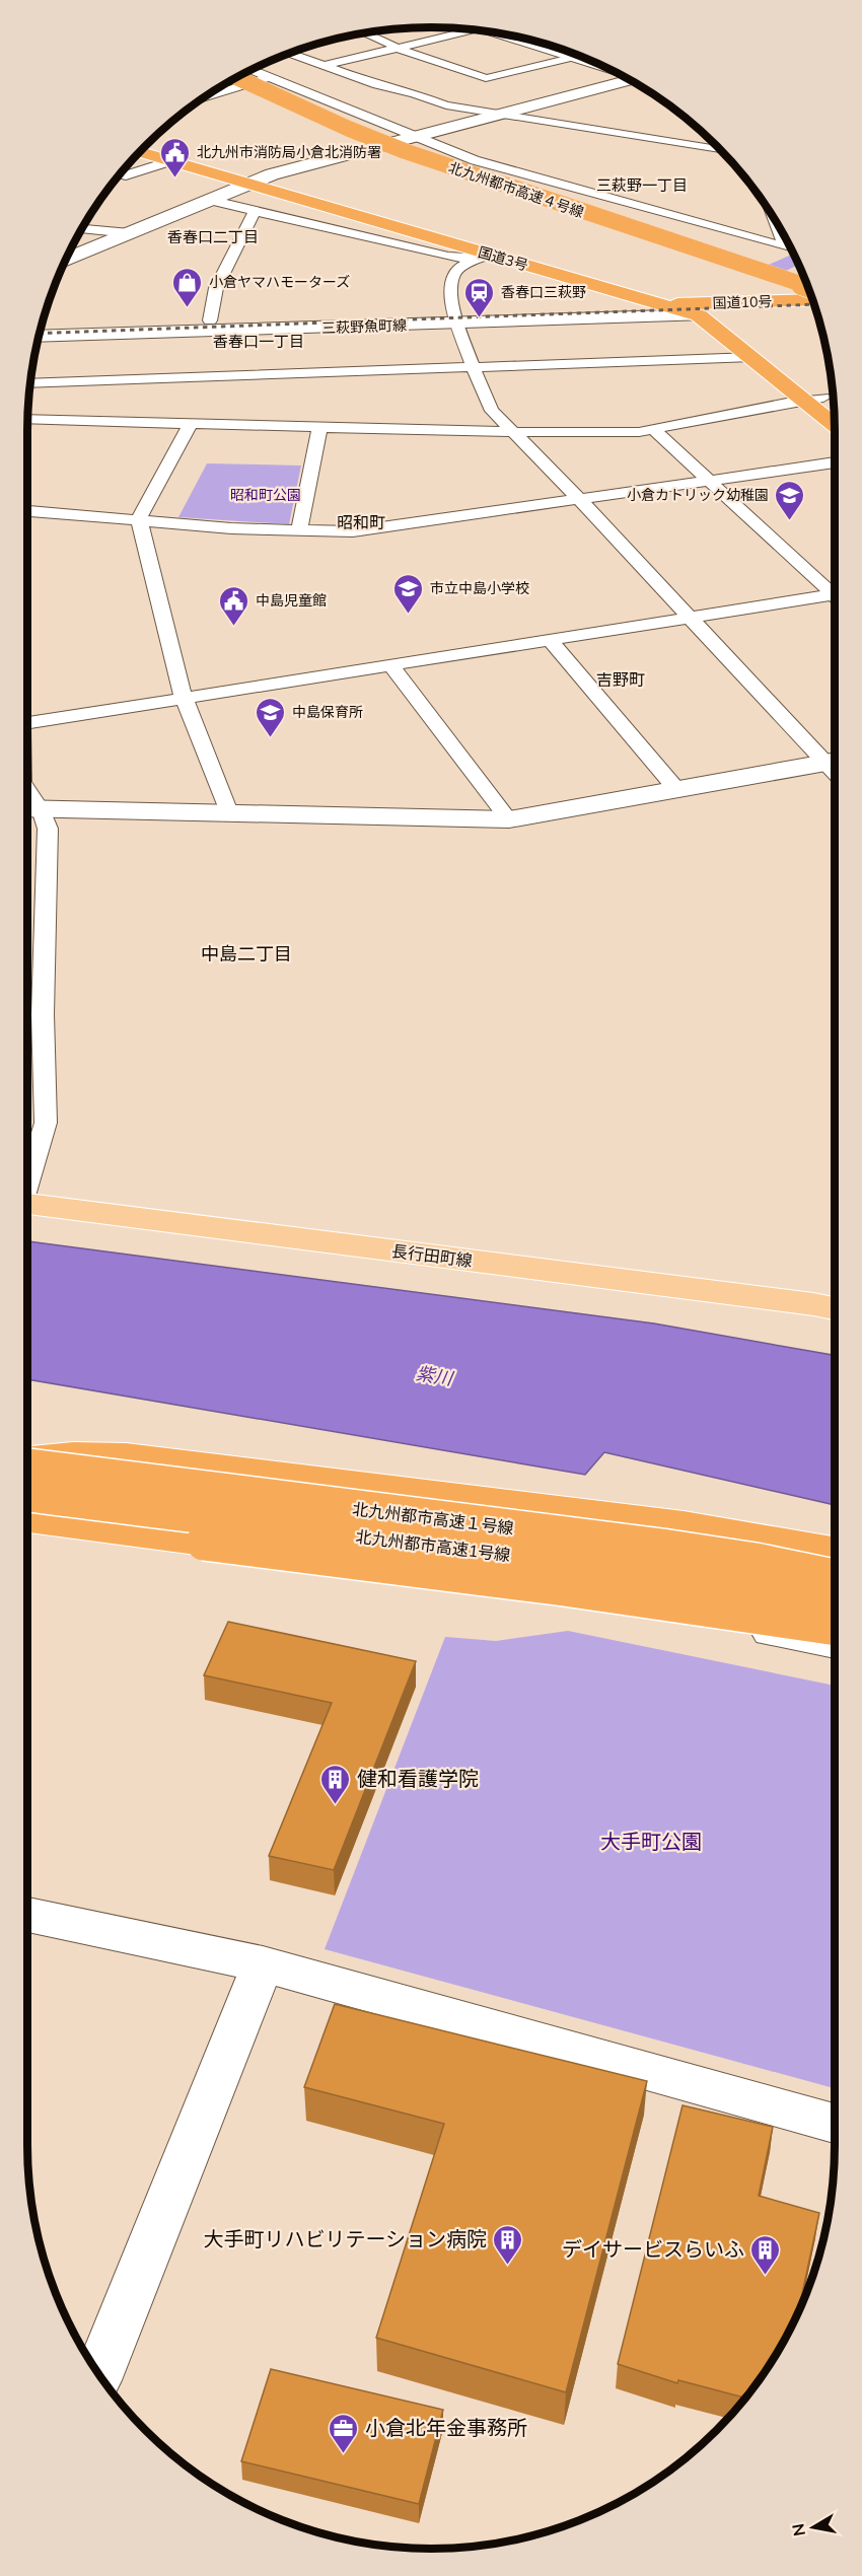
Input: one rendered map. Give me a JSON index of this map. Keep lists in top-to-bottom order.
{
  "streets": {
    "highway": [
      "北九州都市高速４号線",
      "国道3号",
      "国道10号",
      "北九州都市高速１号線",
      "北九州都市高速1号線"
    ],
    "main road": ["長行田町線"],
    "street": ["三萩野魚町線"]
  },
  "crossings": [
    ["国道3号", "国道10号"],
    ["国道3号", "三萩野魚町線"],
    ["国道10号", "三萩野魚町線"]
  ],
  "districts": [
    "三萩野一丁目",
    "香春口二丁目",
    "香春口一丁目",
    "昭和町",
    "吉野町",
    "中島二丁目"
  ],
  "water": ["紫川"],
  "parks": ["昭和町公園", "大手町公園"],
  "places": {
    "public building": ["北九州市消防局小倉北消防署", "中島児童館"],
    "shop": ["小倉ヤマハモーターズ"],
    "station": ["香春口三萩野"],
    "school or university": ["小倉カトリック幼稚園", "市立中島小学校", "中島保育所"],
    "building": ["健和看護学院", "大手町リハビリテーション病院", "デイサービスらいふ"],
    "office": ["小倉北年金事務所"]
  },
  "north": "left"
}
